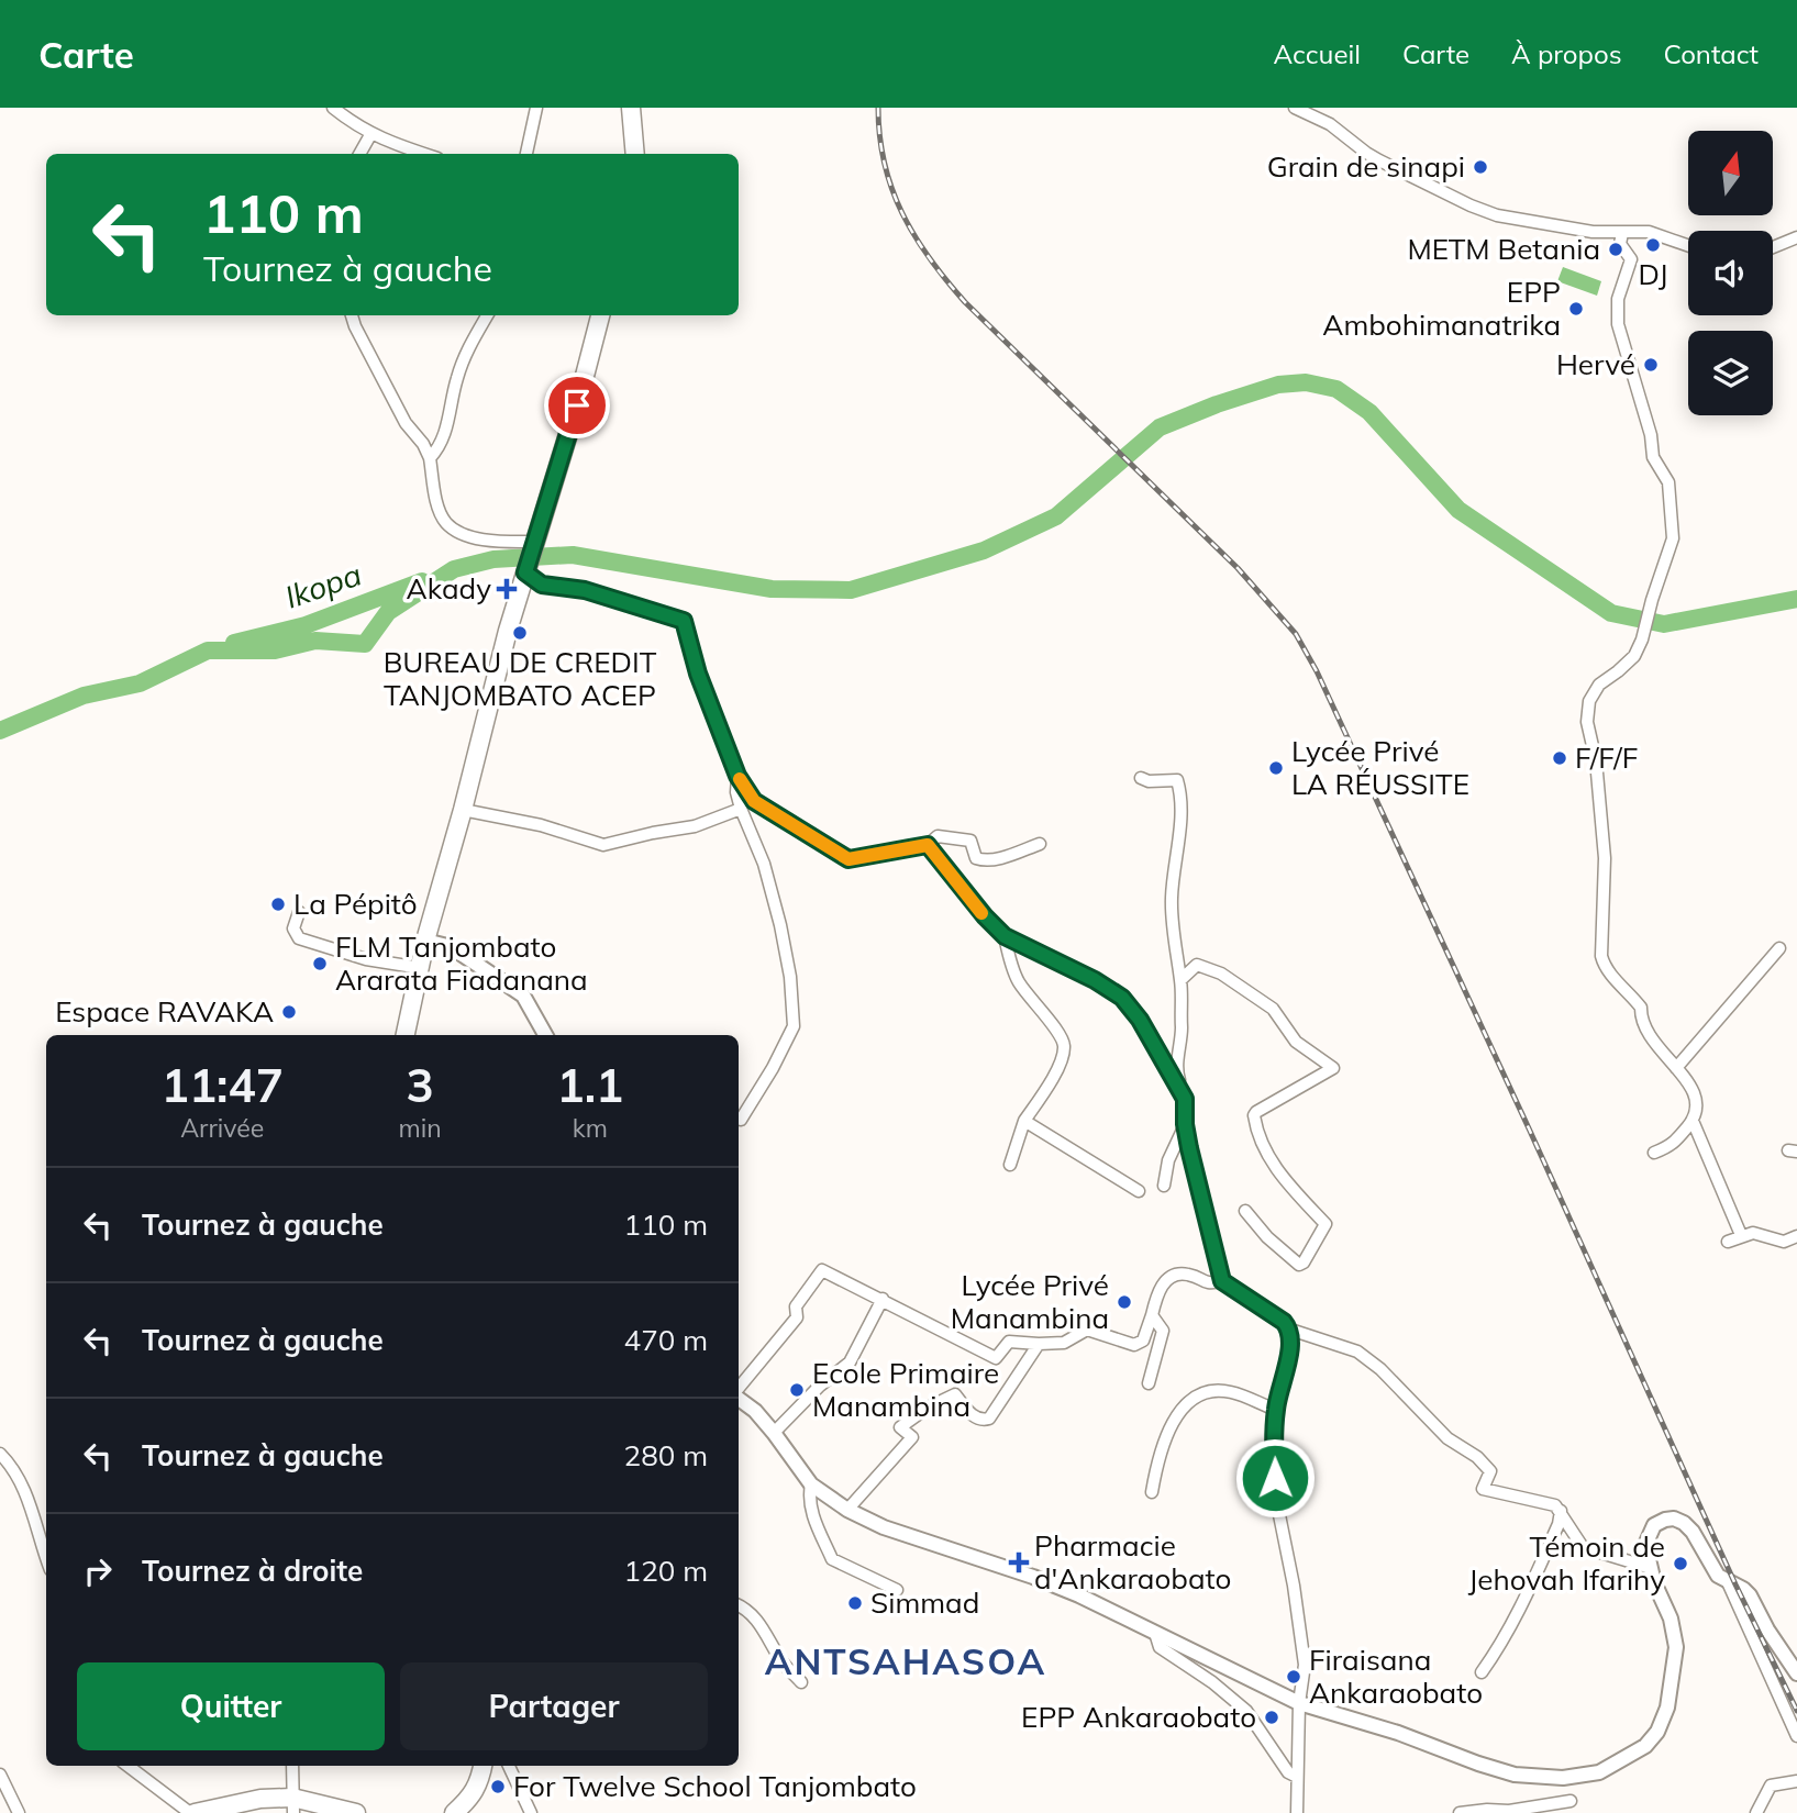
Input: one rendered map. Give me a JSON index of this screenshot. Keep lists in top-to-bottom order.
{
  "districts": ["ANTSAHASOA"],
  "water": ["Ikopa"],
  "places": {
    "other": [
      "Grain de sinapi",
      "DJ",
      "METM Betania",
      "EPP Ambohimanatrika",
      "Hervé",
      "BUREAU DE CREDIT TANJOMBATO ACEP",
      "F/F/F",
      "Lycée Privé LA RÉUSSITE",
      "La Pépitô",
      "FLM Tanjombato Ararata Fiadanana",
      "Espace RAVAKA",
      "Lycée Privé Manambina",
      "Ecole Primaire Manambina",
      "Témoin de Jehovah Ifarihy",
      "Simmad",
      "Firaisana Ankaraobato",
      "EPP Ankaraobato",
      "For Twelve School Tanjombato"
    ],
    "health": ["Akady", "Pharmacie d'Ankaraobato"]
  },
  "north": "top",
  "page": {
    "header": "Carte",
    "nav": [
      "Accueil",
      "Carte",
      "À propos",
      "Contact"
    ],
    "turn": ["110 m", "Tournez à gauche"],
    "eta": [
      "11:47",
      "Arrivée",
      "3",
      "min",
      "1.1",
      "km"
    ],
    "list": [
      {
        "name": "Tournez à gauche",
        "value": "110 m"
      },
      {
        "name": "Tournez à gauche",
        "value": "470 m"
      },
      {
        "name": "Tournez à gauche",
        "value": "280 m"
      },
      {
        "name": "Tournez à droite",
        "value": "120 m"
      }
    ],
    "buttons": ["Quitter", "Partager"]
  }
}
